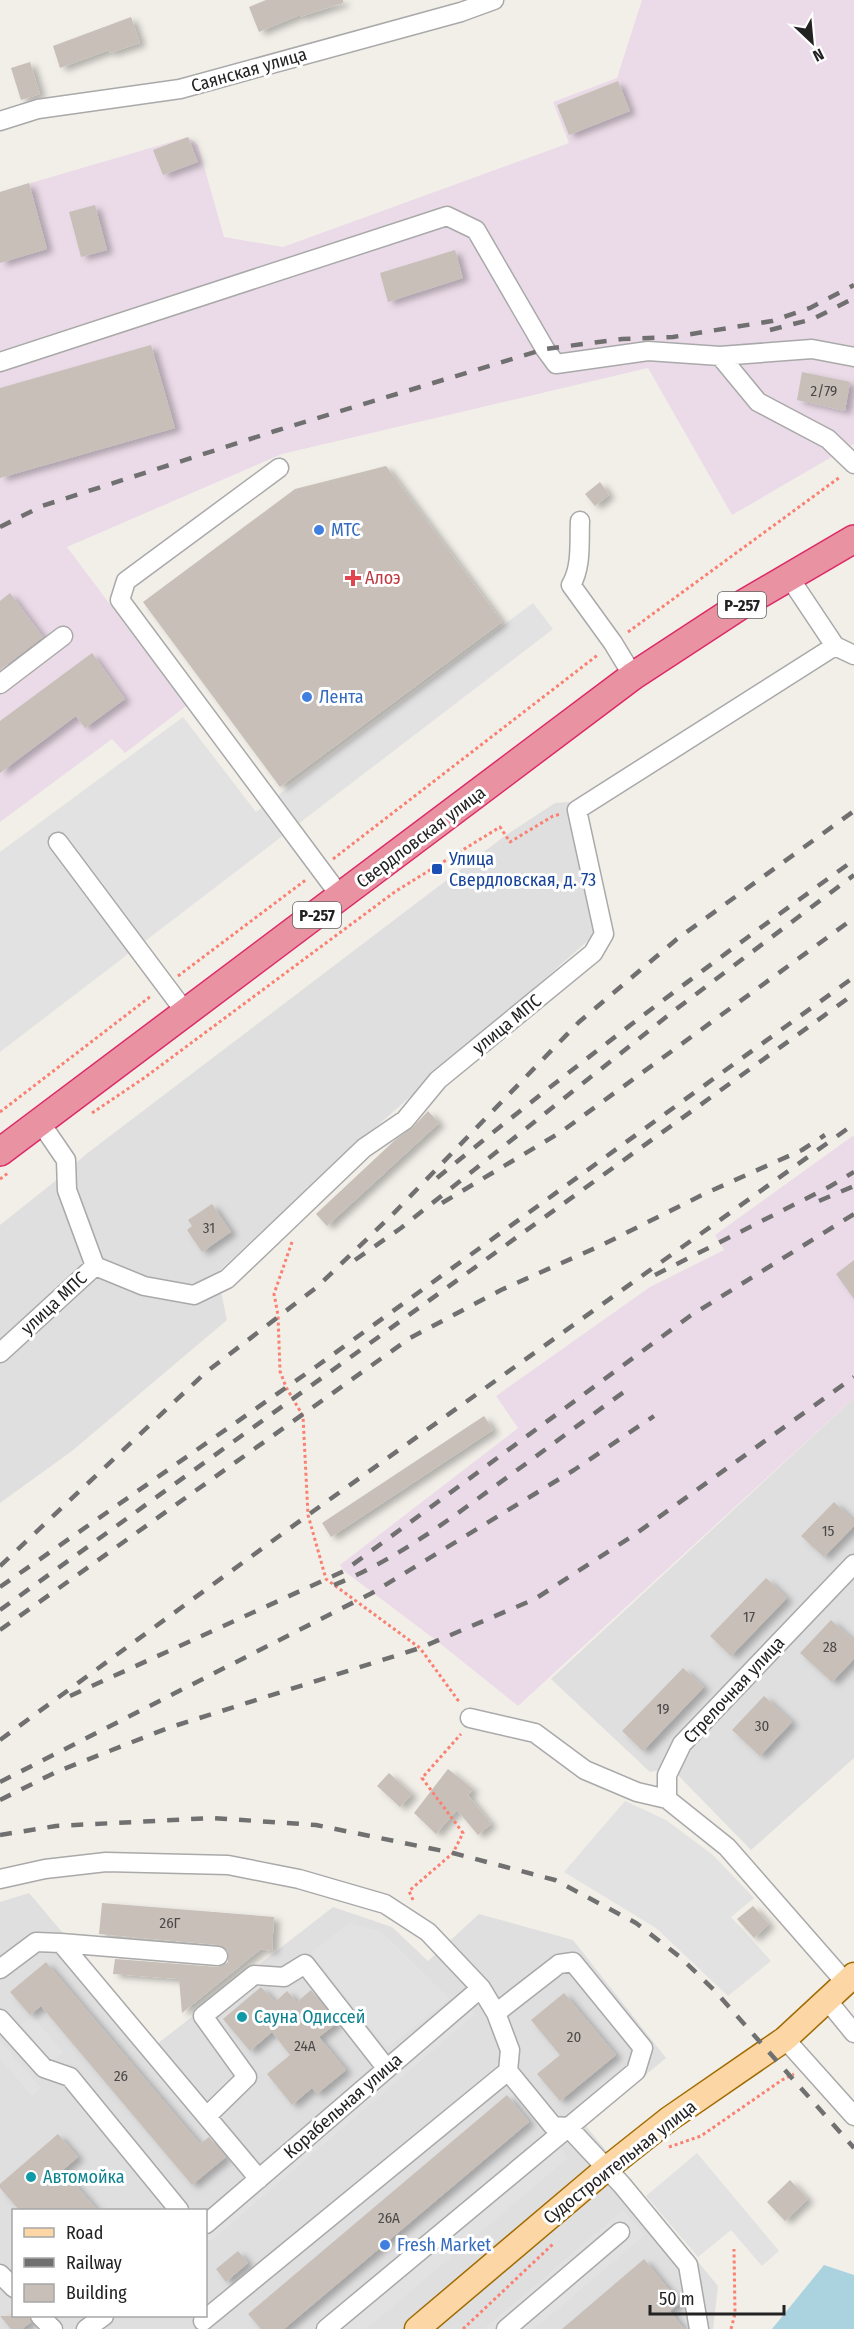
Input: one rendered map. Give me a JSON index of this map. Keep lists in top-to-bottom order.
{
  "streets": {
    "highway": ["Р-257", "Свердловская улица"],
    "main road": ["Судостроительная улица"],
    "street": [
      "Саянская улица",
      "улица МПС",
      "Стрелочная улица",
      "Корабельная улица"
    ]
  },
  "places": {
    "other": [
      "МТС",
      "Лента",
      "Сауна Одиссей",
      "Автомойка",
      "Fresh Market"
    ],
    "health": ["Алоэ"],
    "transit": ["Улица Свердловская, д. 73"]
  },
  "house_numbers": [
    "2/79",
    "31",
    "15",
    "17",
    "28",
    "19",
    "30",
    "26Г",
    "20",
    "24А",
    "26",
    "26А"
  ],
  "legend": ["Road", "Railway", "Building"],
  "scale_bar": "50 m",
  "north": "bottom right"
}
